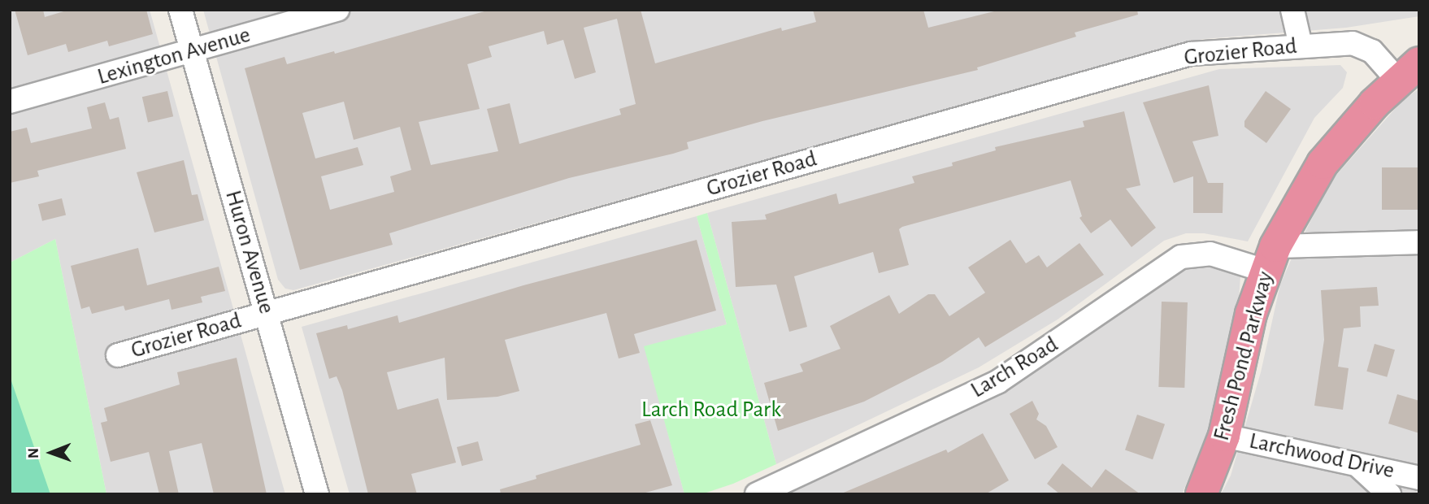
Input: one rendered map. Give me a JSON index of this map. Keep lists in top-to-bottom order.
{
  "streets": {
    "highway": ["Fresh Pond Parkway"],
    "street": [
      "Grozier Road",
      "Lexington Avenue",
      "Huron Avenue",
      "Larch Road",
      "Larchwood Drive"
    ]
  },
  "crossings": [
    ["Grozier Road", "Huron Avenue"],
    ["Grozier Road", "Fresh Pond Parkway"],
    ["Lexington Avenue", "Huron Avenue"],
    ["Fresh Pond Parkway", "Larch Road"],
    ["Fresh Pond Parkway", "Larchwood Drive"]
  ],
  "parks": ["Larch Road Park"],
  "north": "left"
}
